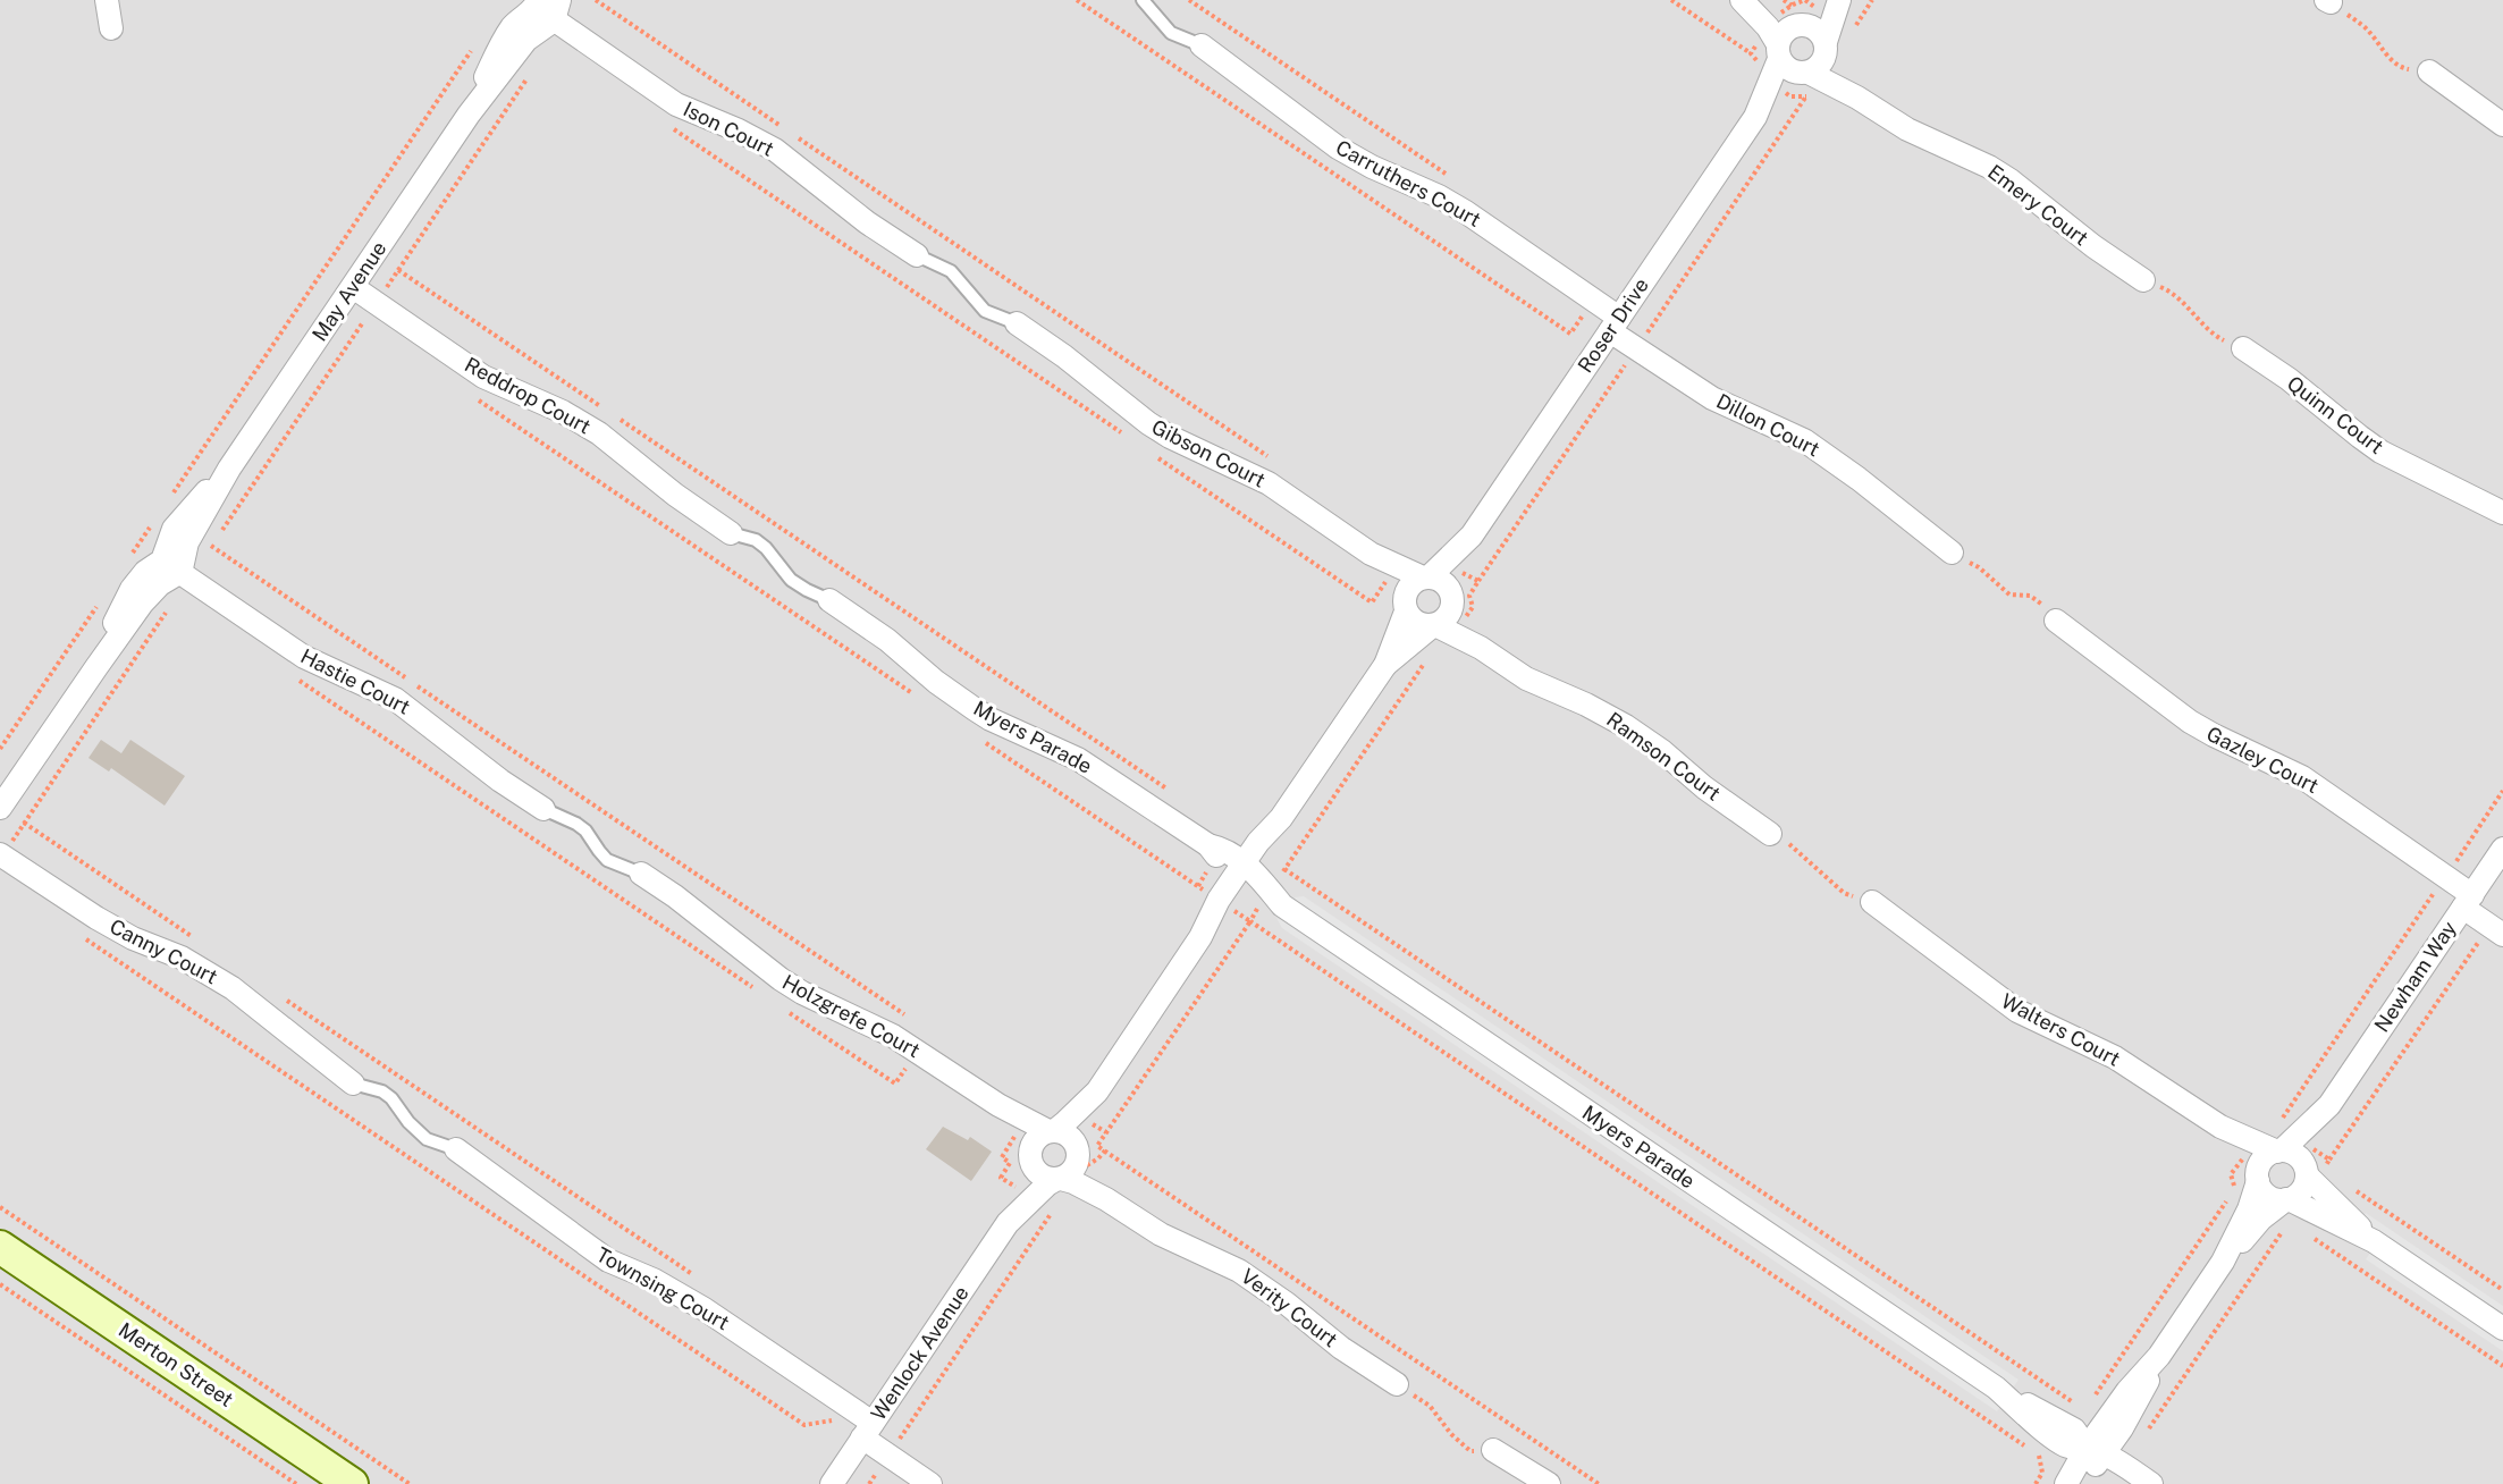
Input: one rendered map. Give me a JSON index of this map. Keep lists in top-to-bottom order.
{
  "streets": {
    "street": [
      "Ison Court",
      "Carruthers Court",
      "Emery Court",
      "May Avenue",
      "Roser Drive",
      "Reddrop Court",
      "Quinn Court",
      "Dillon Court",
      "Gibson Court",
      "Hastie Court",
      "Myers Parade",
      "Ramson Court",
      "Gazley Court",
      "Canny Court",
      "Newham Way",
      "Holzgrefe Court",
      "Walters Court",
      "Townsing Court",
      "Verity Court",
      "Wenlock Avenue",
      "Merton Street"
    ]
  },
  "crossings": [
    ["Ison Court", "May Avenue"],
    ["Carruthers Court", "Roser Drive"],
    ["Carruthers Court", "Dillon Court"],
    ["Emery Court", "Roser Drive"],
    ["May Avenue", "Reddrop Court"],
    ["May Avenue", "Hastie Court"],
    ["Roser Drive", "Dillon Court"],
    ["Roser Drive", "Gibson Court"],
    ["Roser Drive", "Ramson Court"],
    ["Gibson Court", "Ramson Court"],
    ["Gazley Court", "Newham Way"],
    ["Newham Way", "Walters Court"],
    ["Holzgrefe Court", "Verity Court"],
    ["Holzgrefe Court", "Wenlock Avenue"],
    ["Townsing Court", "Wenlock Avenue"],
    ["Verity Court", "Wenlock Avenue"]
  ]
}
